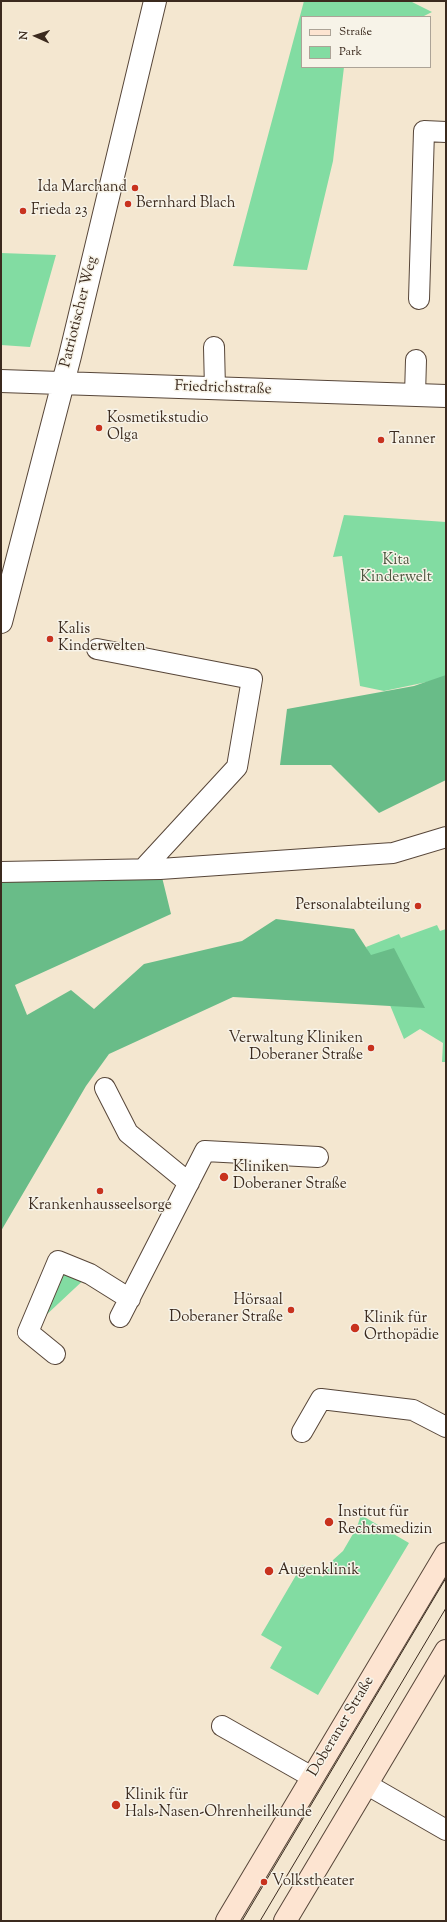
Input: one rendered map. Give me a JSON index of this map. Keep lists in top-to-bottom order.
{
  "streets": {
    "street": ["Patriotischer Weg", "Friedrichstraße", "Doberaner Straße"]
  },
  "crossings": [
    ["Patriotischer Weg", "Friedrichstraße"]
  ],
  "parks": ["Kita Kinderwelt"],
  "places": [
    "Ida Marchand",
    "Bernhard Blach",
    "Frieda 23",
    "Kosmetikstudio Olga",
    "Tanner",
    "Kalis Kinderwelten",
    "Personalabteilung",
    "Verwaltung Kliniken Doberaner Straße",
    "Kliniken Doberaner Straße",
    "Krankenhausseelsorge",
    "Hörsaal Doberaner Straße",
    "Klinik für Orthopädie",
    "Institut für Rechtsmedizin",
    "Augenklinik",
    "Klinik für Hals-Nasen-Ohrenheilkunde",
    "Volkstheater"
  ],
  "legend": ["Straße", "Park"],
  "north": "left"
}
